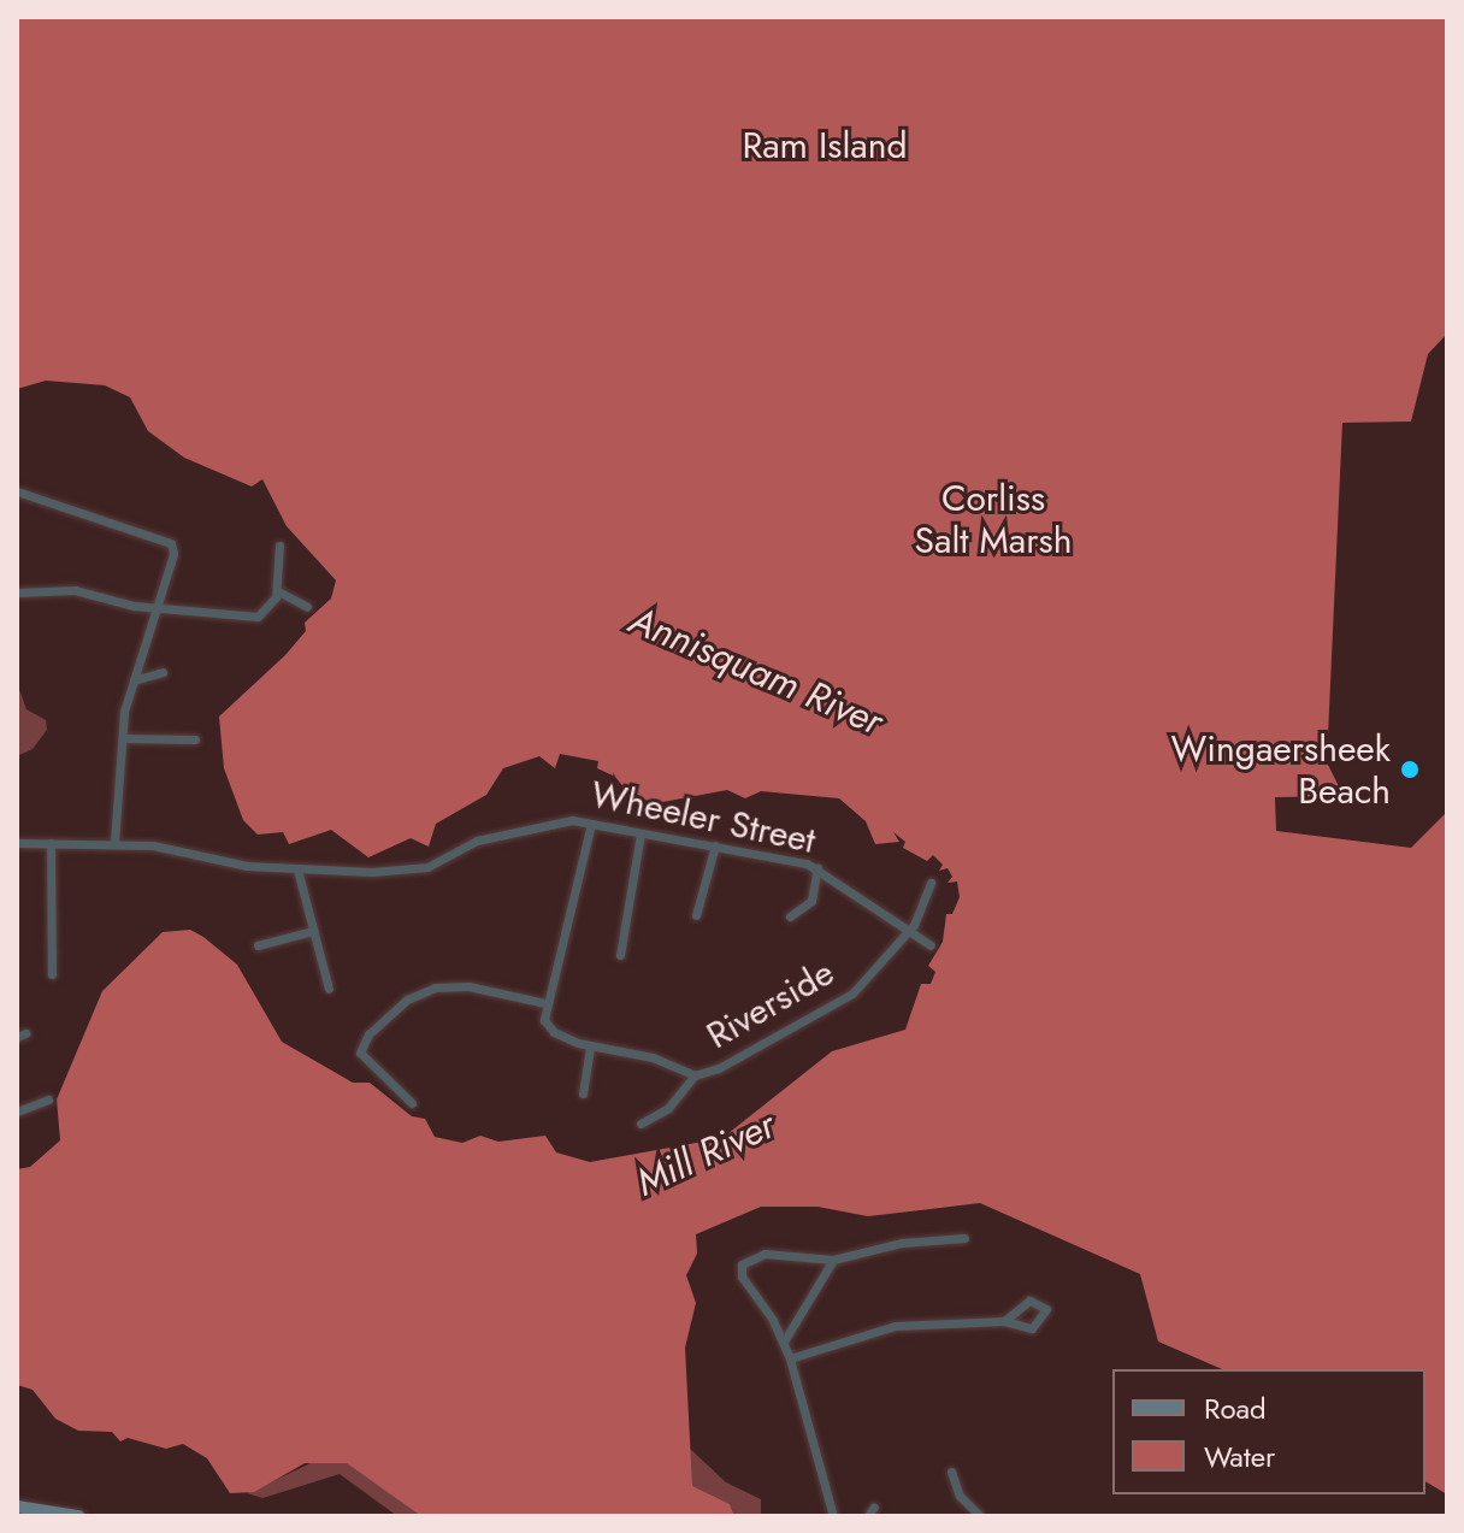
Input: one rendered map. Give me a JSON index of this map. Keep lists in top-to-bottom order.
{
  "streets": {
    "street": ["Wheeler Street", "Riverside"]
  },
  "crossings": [
    ["Wheeler Street", "Riverside"]
  ],
  "water": ["Annisquam River", "Mill River"],
  "parks": ["Ram Island", "Corliss Salt Marsh"],
  "places": ["Wingaersheek Beach"],
  "legend": ["Road", "Water"]
}
